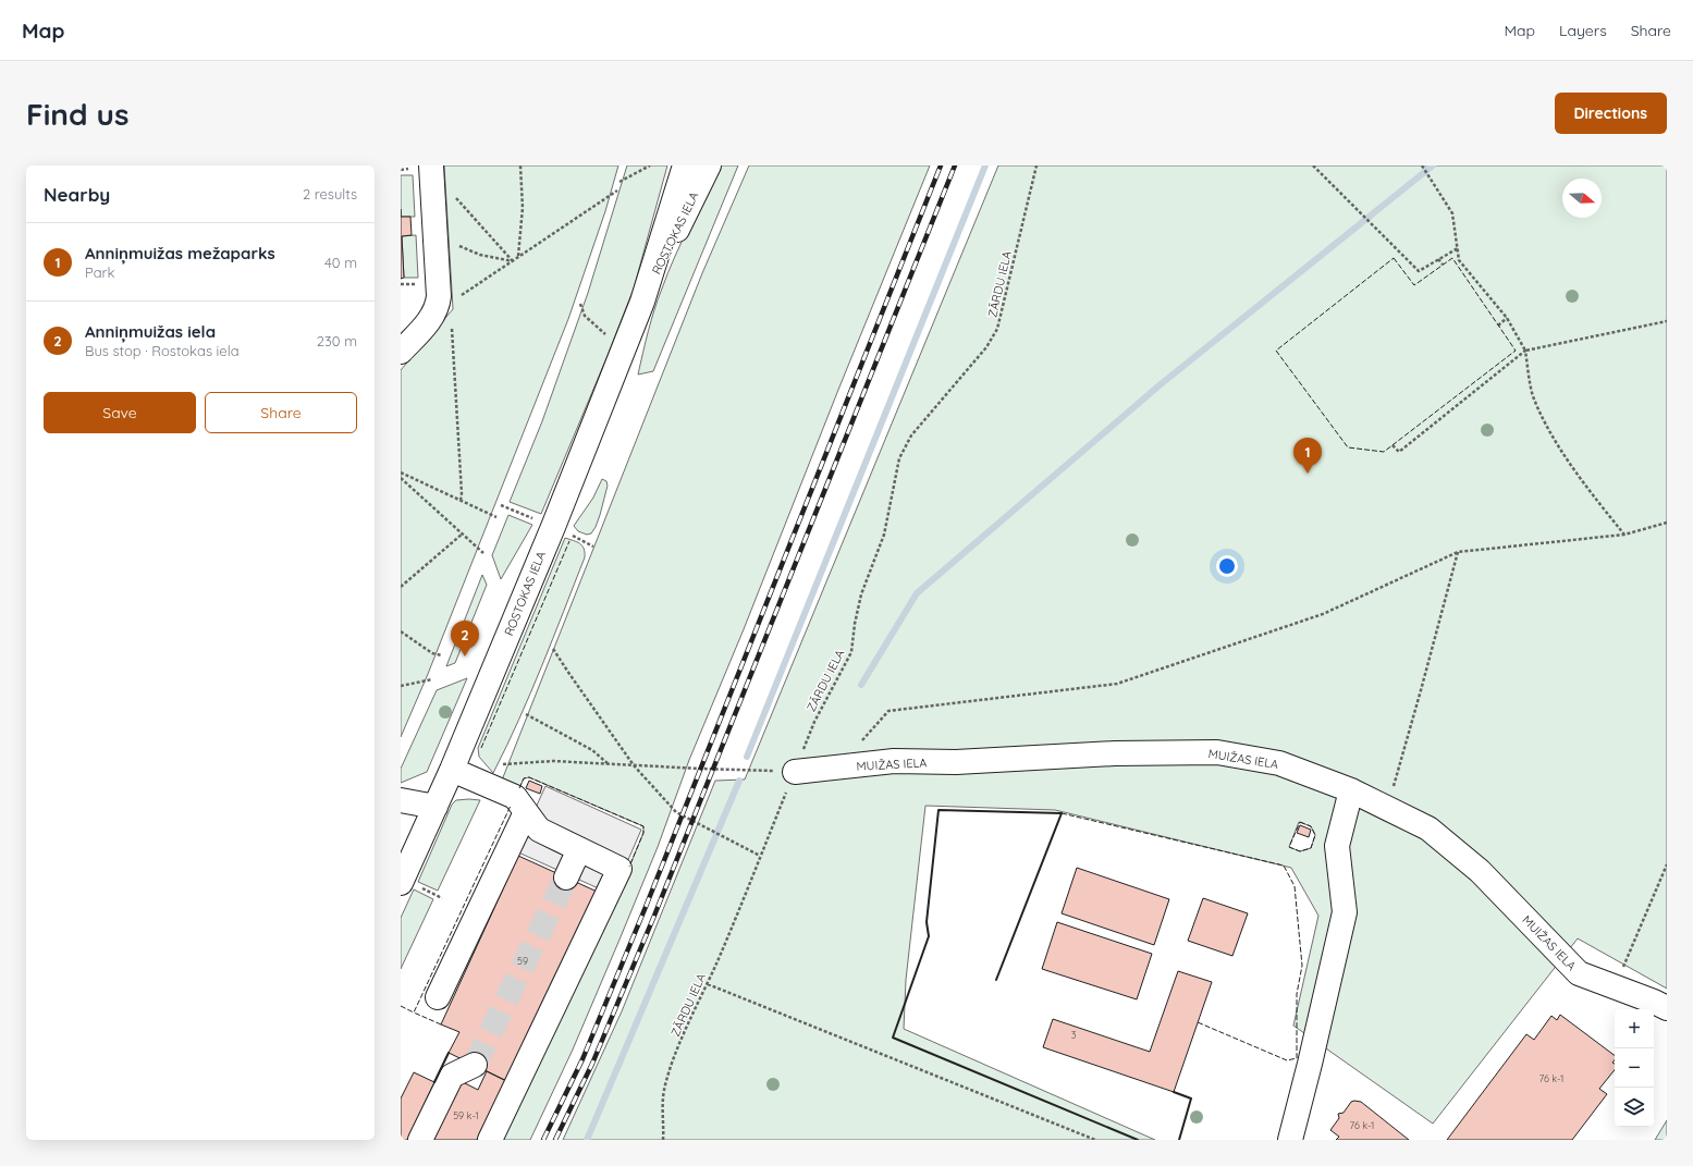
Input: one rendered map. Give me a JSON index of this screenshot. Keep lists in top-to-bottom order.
{
  "streets": {
    "street": ["ROSTOKAS IELA", "MUIŽAS IELA"],
    "path": ["ZĀRDU IELA"]
  },
  "crossings": [
    ["ZĀRDU IELA", "MUIŽAS IELA"]
  ],
  "house_numbers": [
    "59",
    "3",
    "76 k-1",
    "59 k-1",
    "76 k-1"
  ],
  "north": "right",
  "page": {
    "header": "Map",
    "nav": ["Map", "Layers", "Share"],
    "buttons": [
      "Directions",
      ["Save", "Share"]
    ],
    "title": "Find us",
    "heading": ["Nearby", "2 results"],
    "list": [
      {
        "mark": "1",
        "name": "Anniņmuižas mežaparks",
        "note": "Park",
        "value": "40 m"
      },
      {
        "mark": "2",
        "name": "Anniņmuižas iela",
        "note": "Bus stop · Rostokas iela",
        "value": "230 m"
      }
    ],
    "pins": ["1", "2"],
    "map_buttons": ["+", "−"]
  }
}
